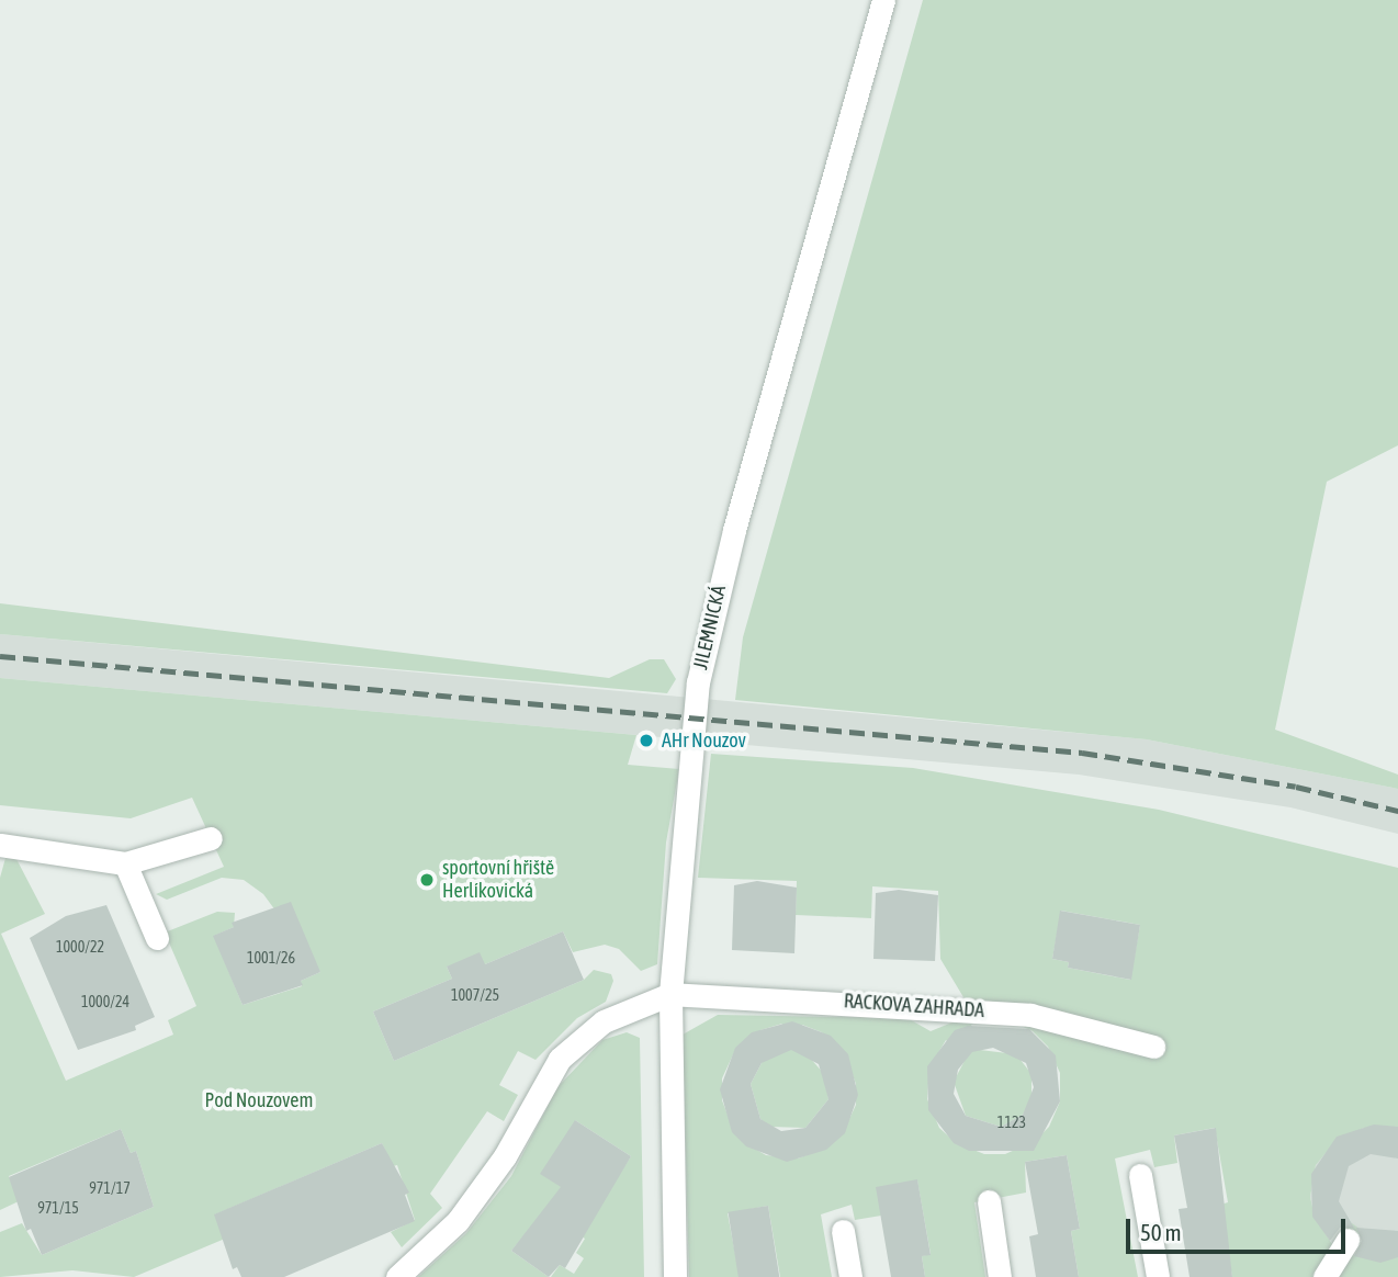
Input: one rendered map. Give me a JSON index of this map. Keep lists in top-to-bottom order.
{
  "streets": {
    "street": ["JILEMNICKÁ", "RACKOVA ZAHRADA"]
  },
  "crossings": [
    ["JILEMNICKÁ", "RACKOVA ZAHRADA"]
  ],
  "parks": ["Pod Nouzovem"],
  "places": ["AHr Nouzov", "sportovní hřiště Herlíkovická"],
  "house_numbers": [
    "1000/22",
    "1001/26",
    "1007/25",
    "1000/24",
    "1123",
    "971/17",
    "971/15"
  ],
  "scale_bar": "50 m"
}
